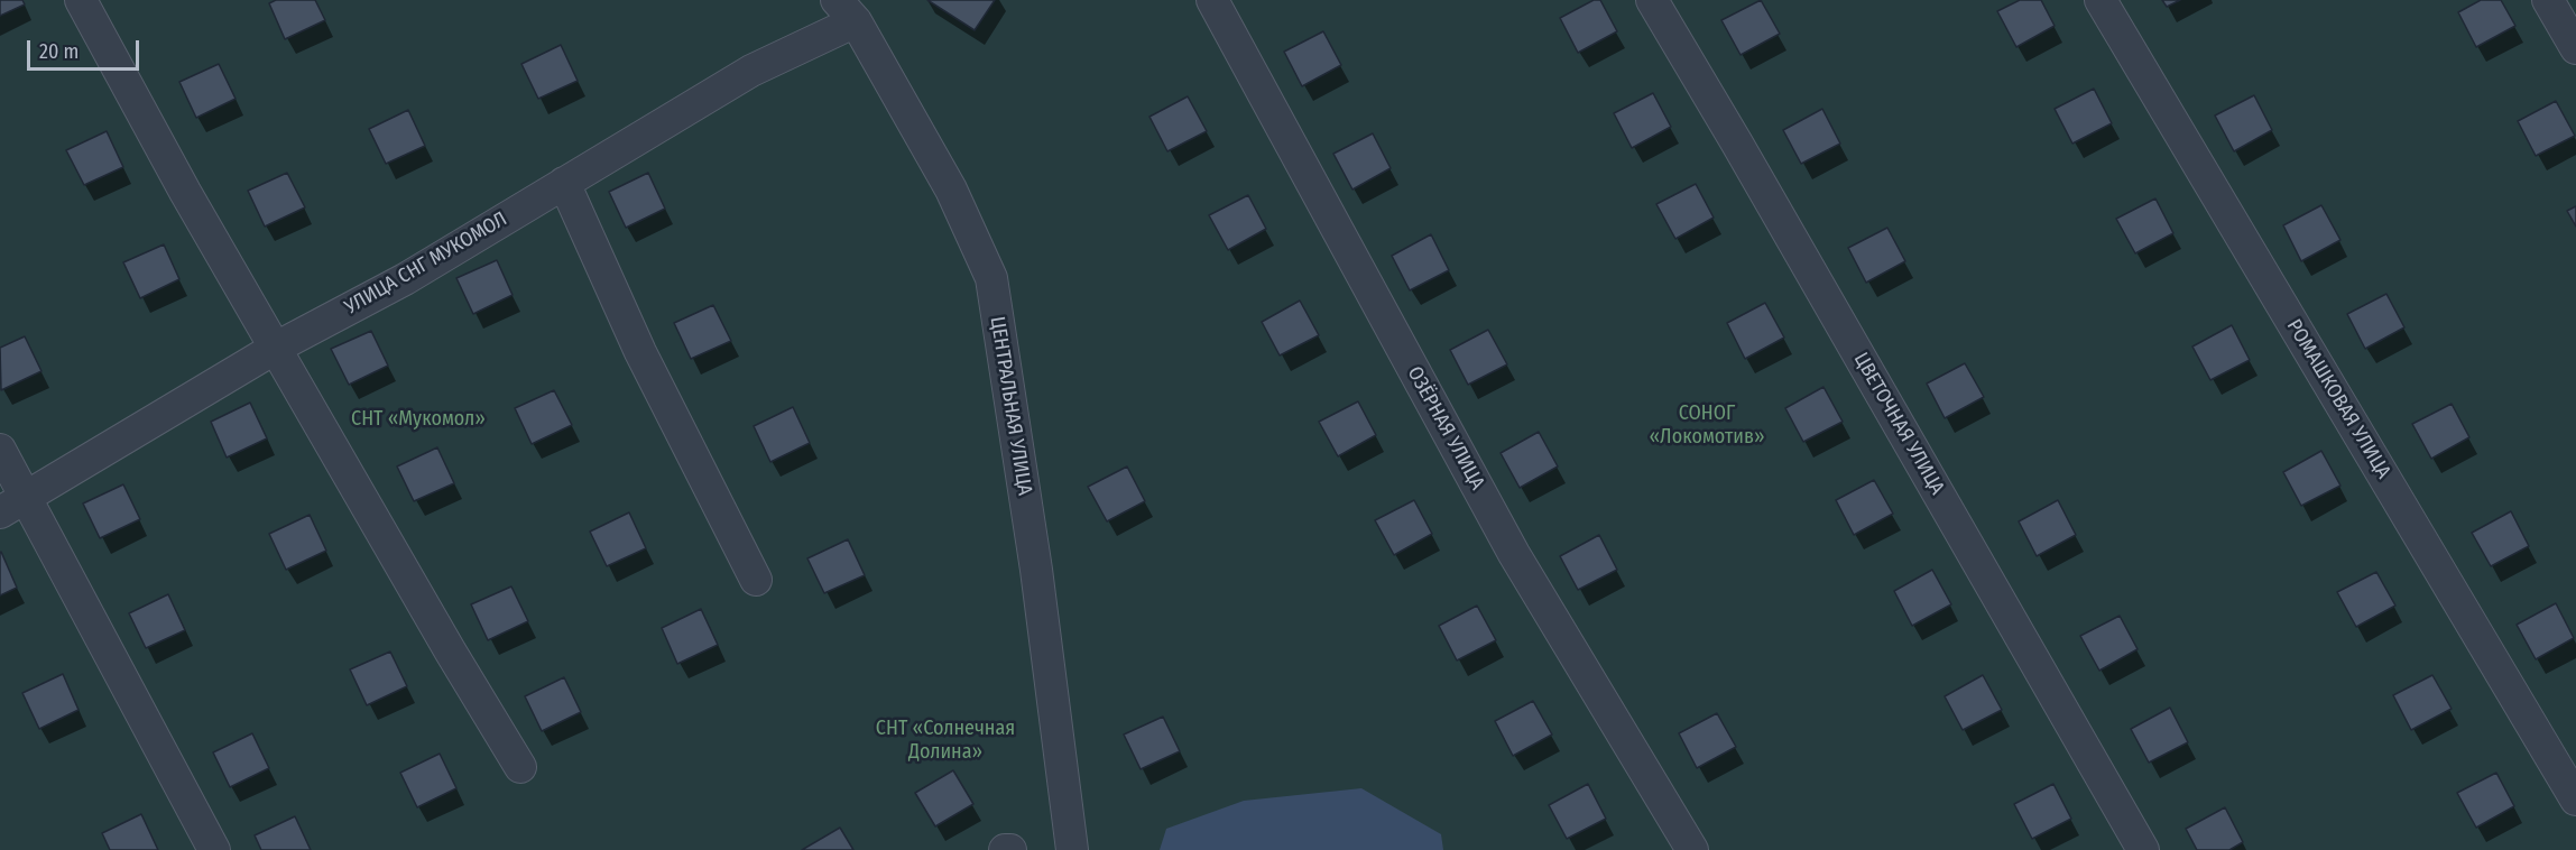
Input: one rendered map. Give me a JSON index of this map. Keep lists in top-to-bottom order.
{
  "streets": {
    "street": [
      "УЛИЦА СНГ МУКОМОЛ",
      "РОМАШКОВАЯ УЛИЦА",
      "ЦЕНТРАЛЬНАЯ УЛИЦА",
      "ЦВЕТОЧНАЯ УЛИЦА",
      "ОЗЁРНАЯ УЛИЦА"
    ]
  },
  "crossings": [
    ["УЛИЦА СНГ МУКОМОЛ", "ЦЕНТРАЛЬНАЯ УЛИЦА"]
  ],
  "parks": ["СОНОГ «Локомотив»", "СНТ «Мукомол»", "СНТ «Солнечная Долина»"],
  "scale_bar": "20 m"
}
